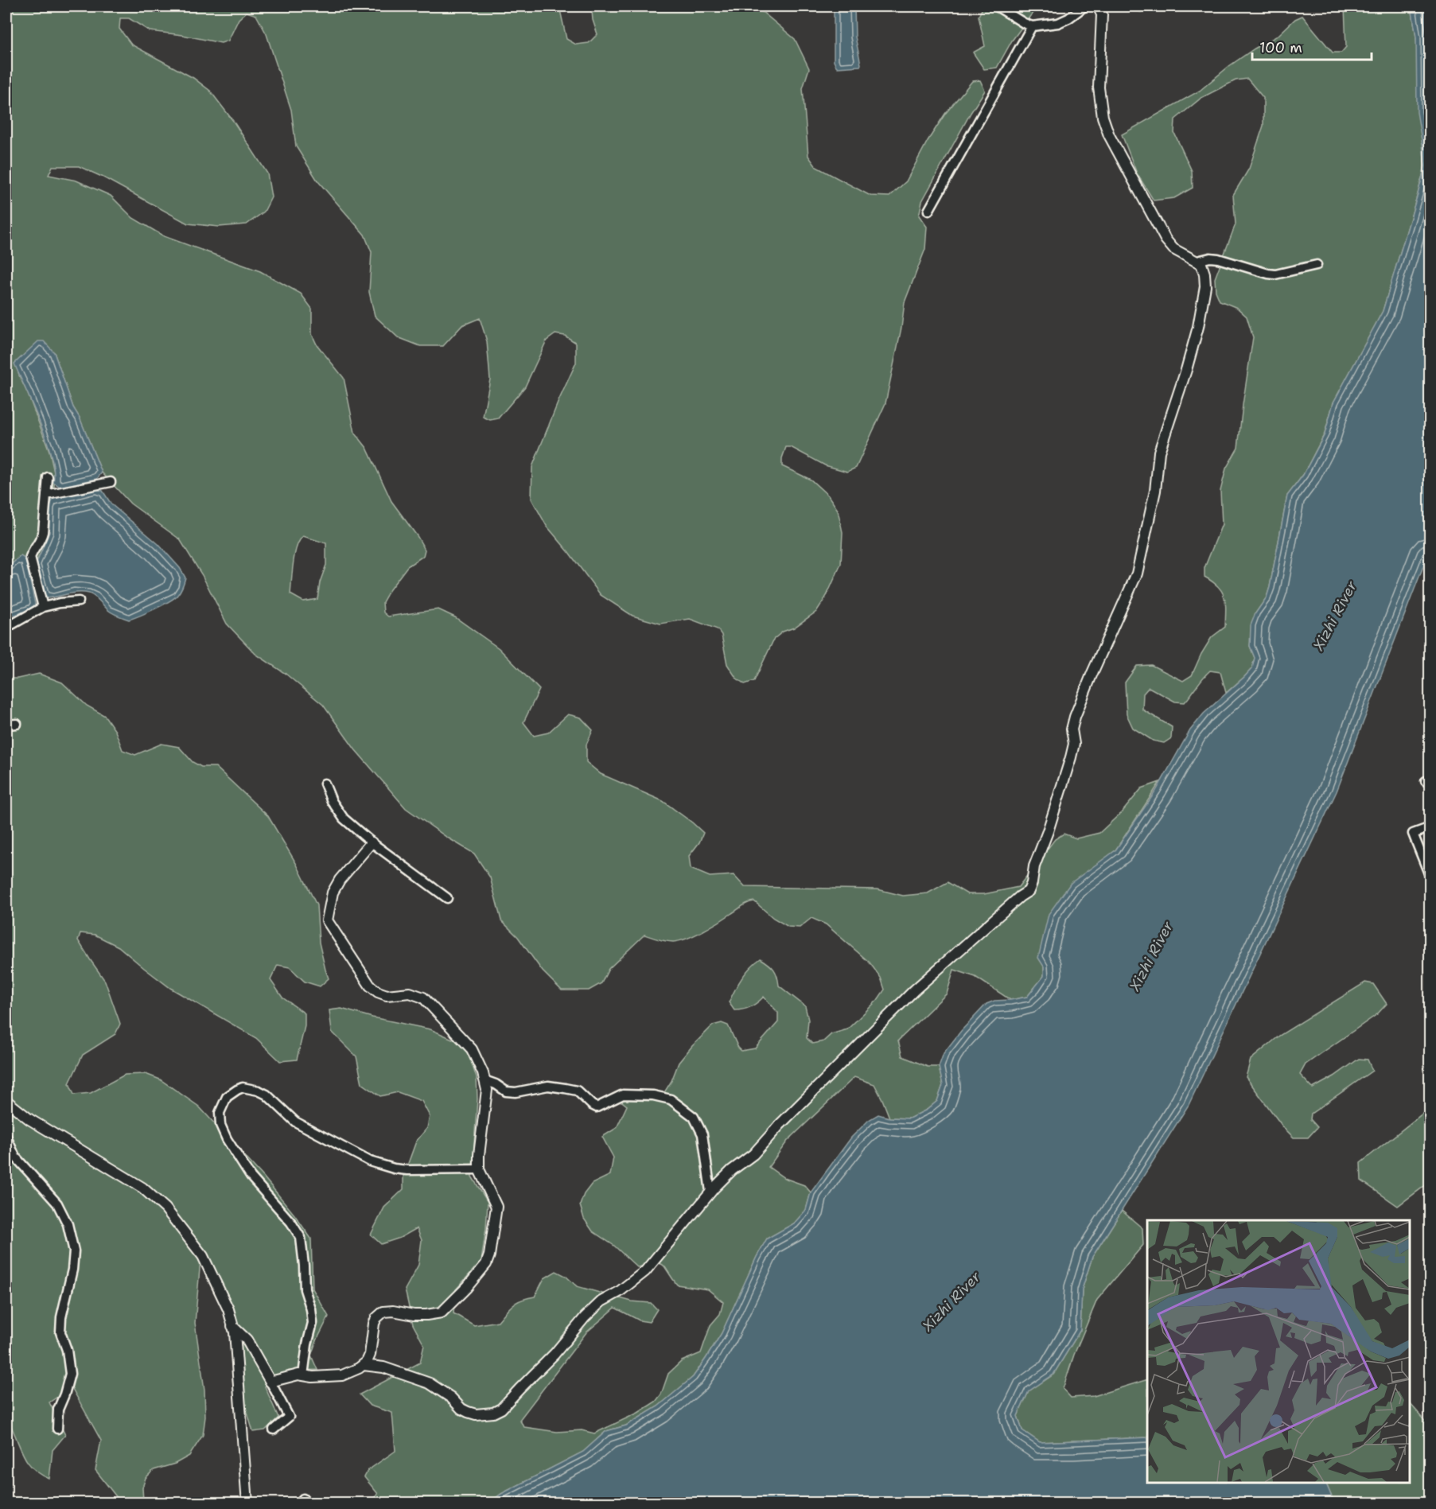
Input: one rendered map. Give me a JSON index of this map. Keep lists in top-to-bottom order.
{
  "water": ["Xizhi River"],
  "scale_bar": "100 m"
}
